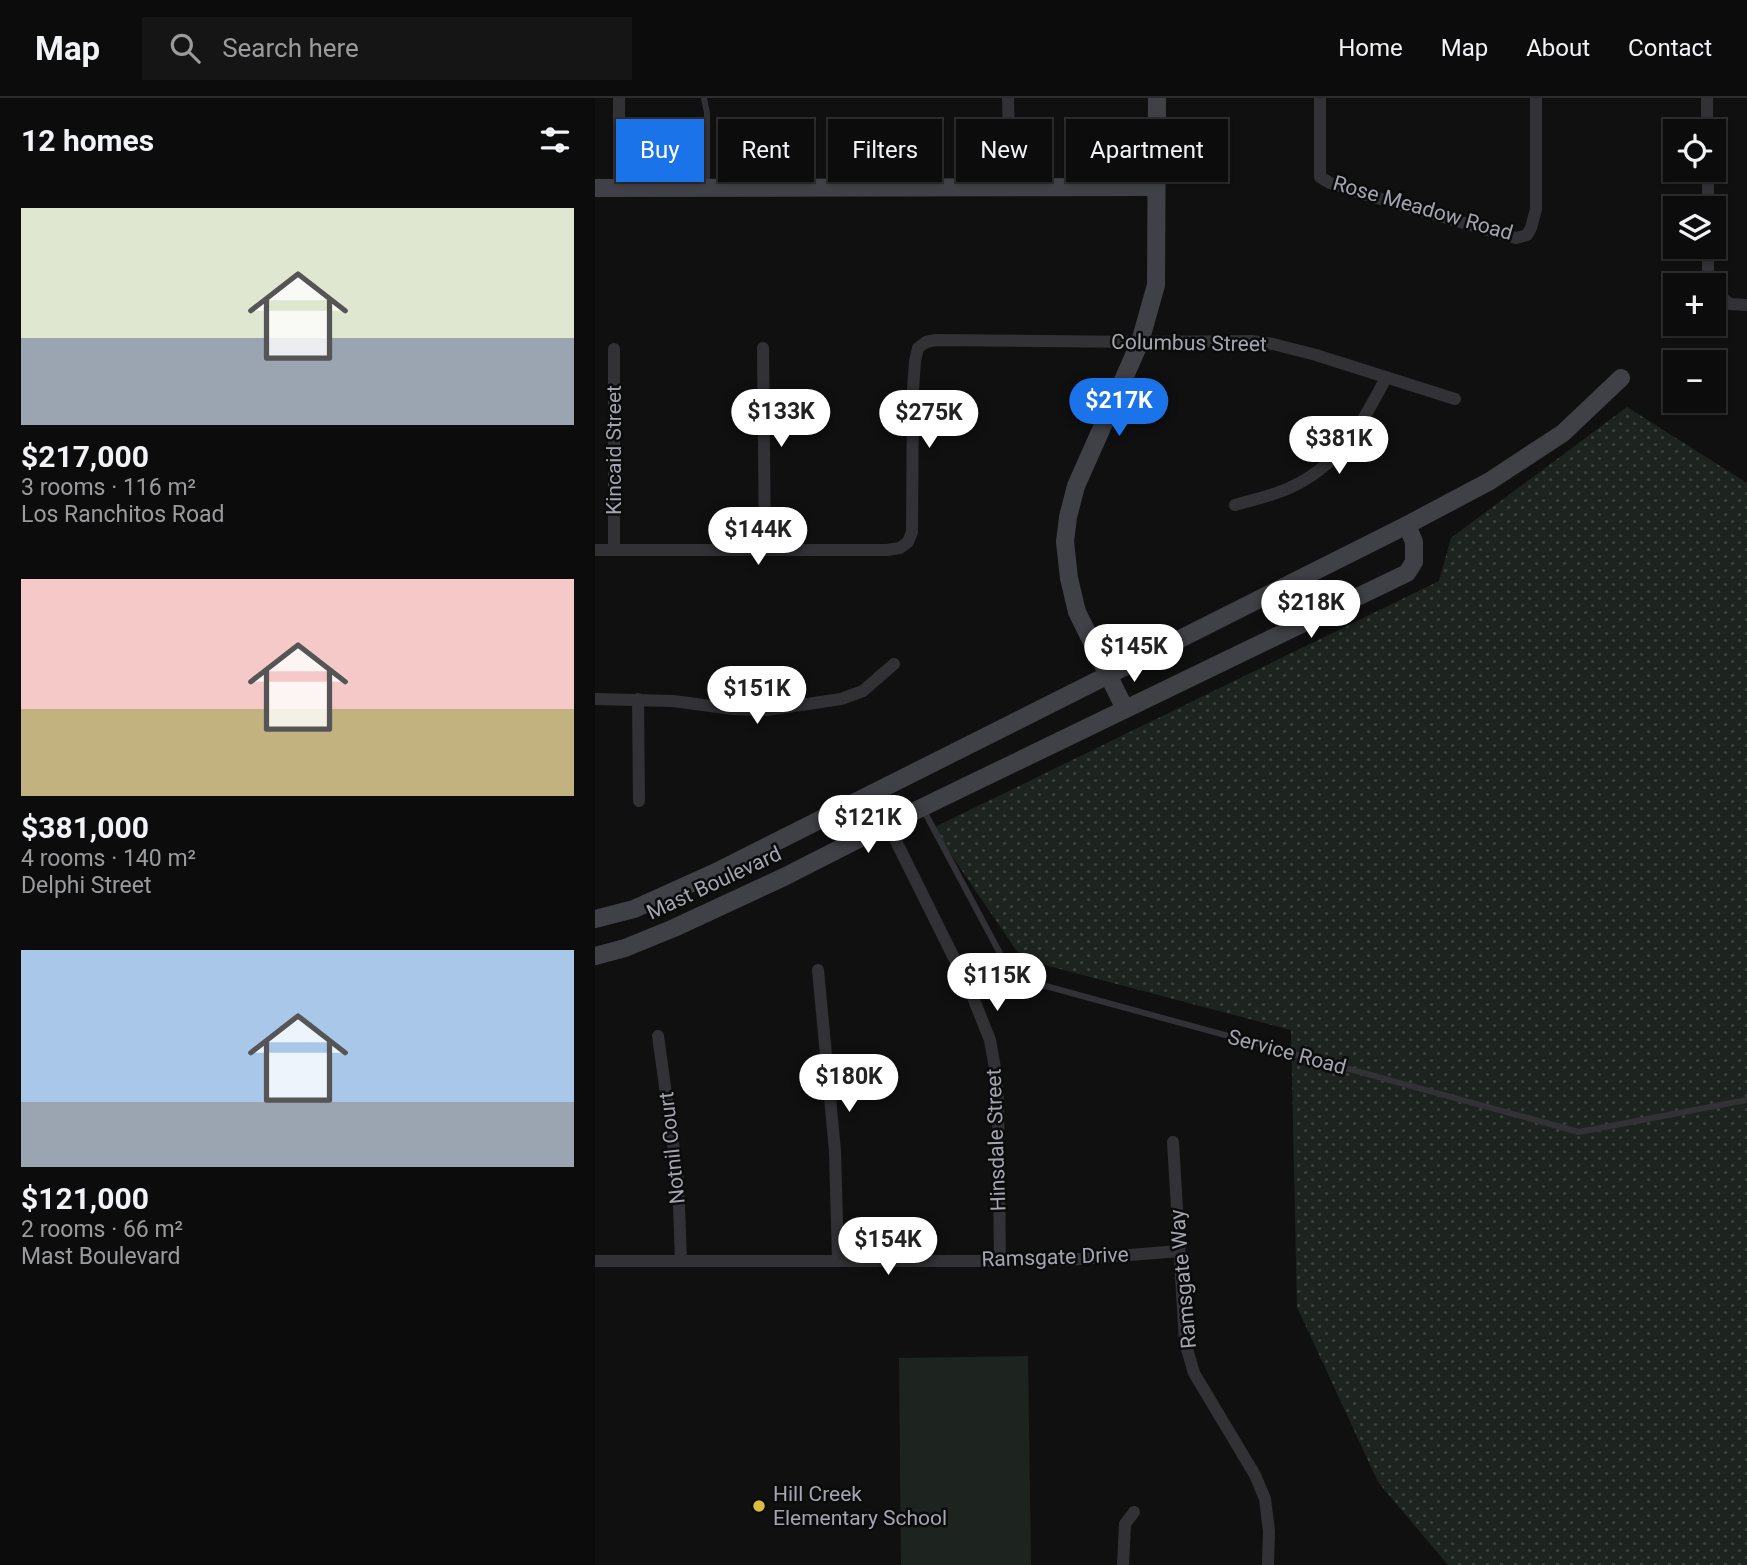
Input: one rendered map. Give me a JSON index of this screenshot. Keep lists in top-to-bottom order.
{
  "streets": {
    "street": [
      "Rose Meadow Road",
      "Columbus Street",
      "Kincaid Street",
      "Mast Boulevard",
      "Hinsdale Street",
      "Notnil Court",
      "Ramsgate Drive",
      "Ramsgate Way"
    ],
    "lane": ["Service Road"]
  },
  "crossings": [
    ["Mast Boulevard", "Service Road"],
    ["Mast Boulevard", "Hinsdale Street"],
    ["Hinsdale Street", "Ramsgate Drive"],
    ["Notnil Court", "Ramsgate Drive"],
    ["Ramsgate Drive", "Ramsgate Way"]
  ],
  "places": ["Hill Creek Elementary School"],
  "page": {
    "header": "Map",
    "search": "Search here",
    "nav": [
      "Home",
      "Map",
      "About",
      "Contact"
    ],
    "heading": "12 homes",
    "map_buttons": ["+", "−"],
    "chip": [
      "Buy",
      "Rent",
      "Filters",
      "New",
      "Apartment"
    ],
    "list": [
      {
        "name": "$217,000",
        "note": "3 rooms · 116 m² · Los Ranchitos Road"
      },
      {
        "name": "$381,000",
        "note": "4 rooms · 140 m² · Delphi Street"
      },
      {
        "name": "$121,000",
        "note": "2 rooms · 66 m² · Mast Boulevard"
      }
    ],
    "price": [
      "$217K",
      "$133K",
      "$275K",
      "$381K",
      "$144K",
      "$218K",
      "$145K",
      "$151K",
      "$121K",
      "$115K",
      "$180K",
      "$154K"
    ]
  }
}
